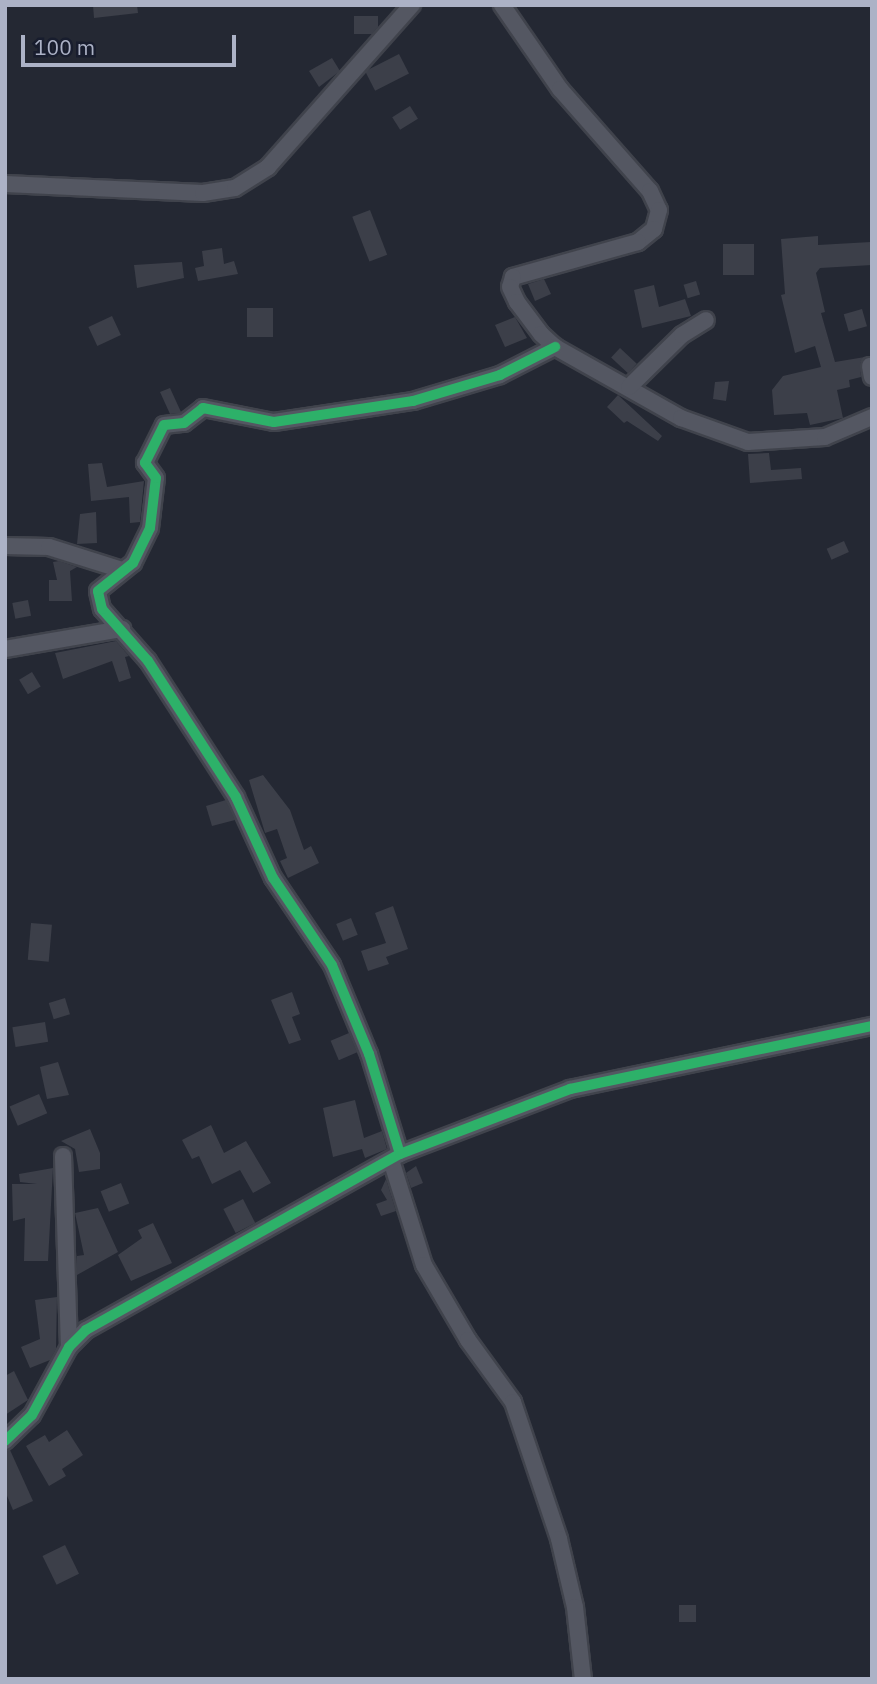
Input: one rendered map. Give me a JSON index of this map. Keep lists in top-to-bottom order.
{
  "scale_bar": "100 m"
}
